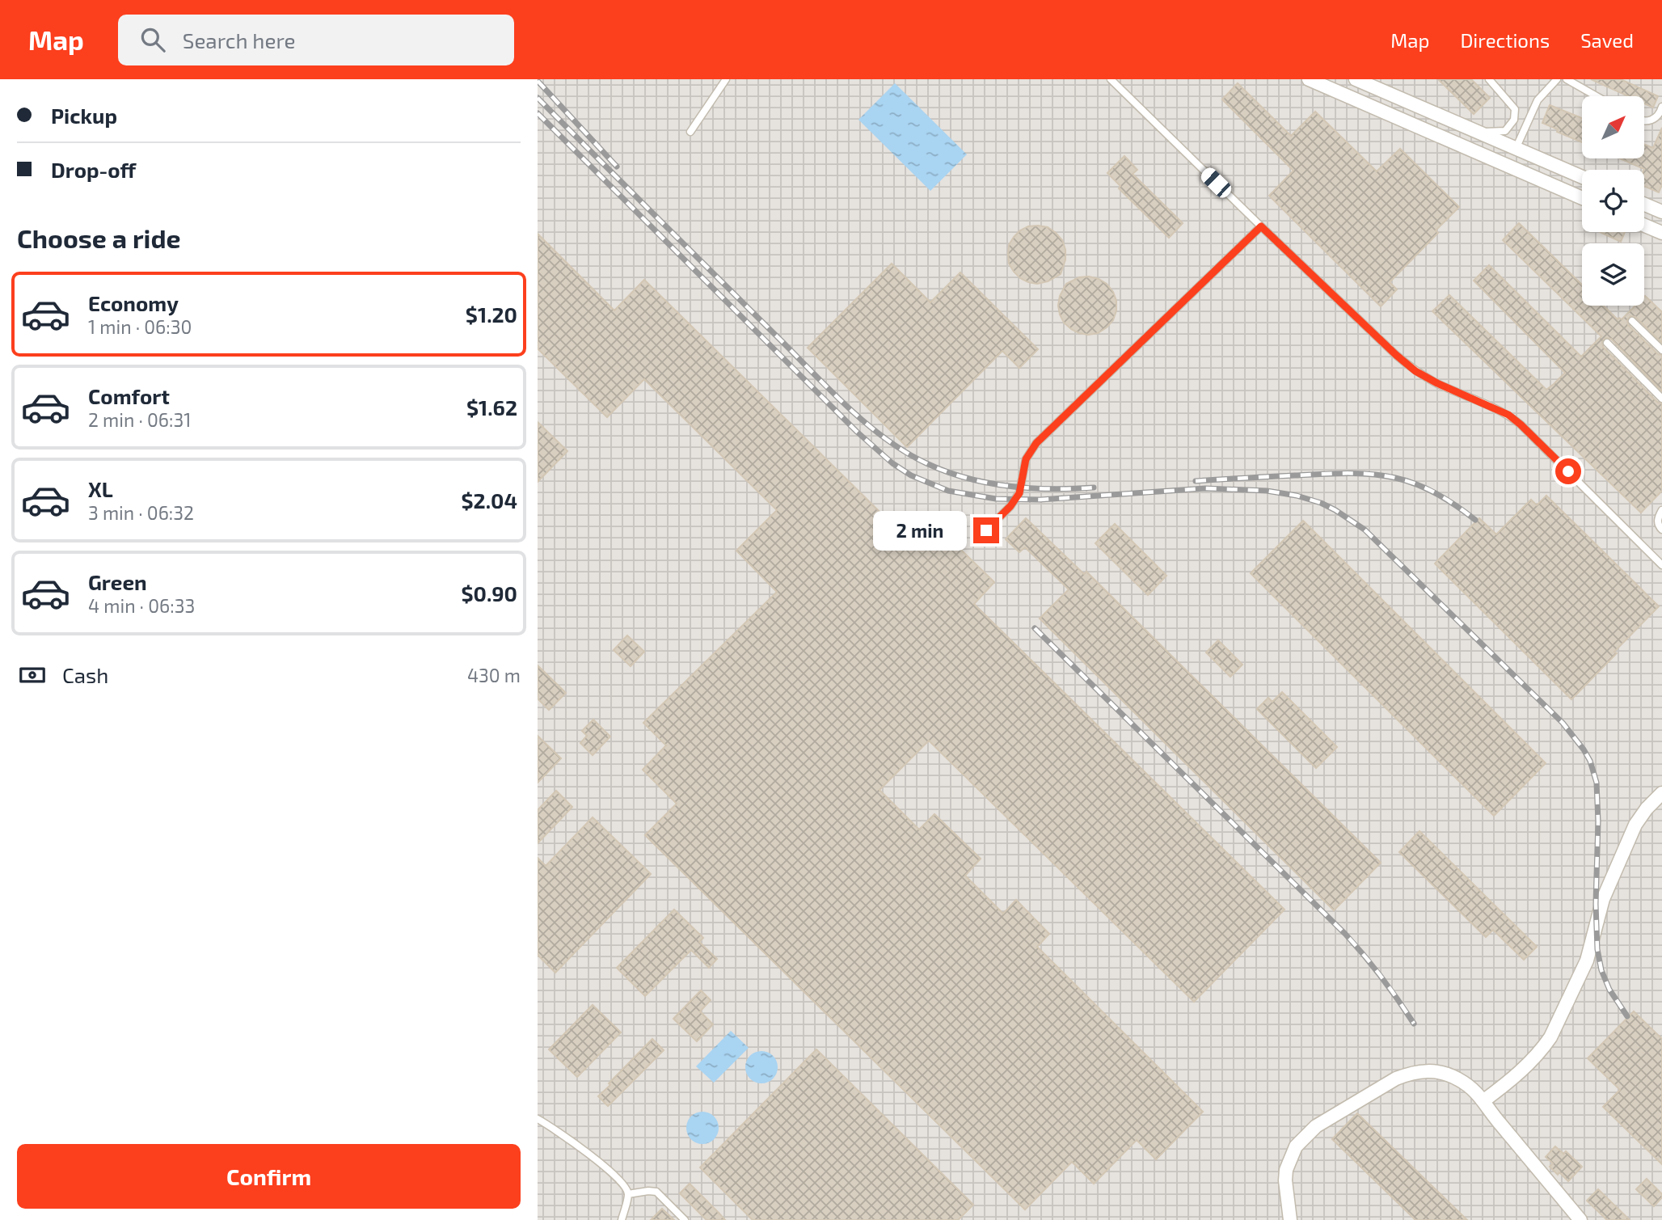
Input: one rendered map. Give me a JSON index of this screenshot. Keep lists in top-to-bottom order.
{
  "north": "top right",
  "page": {
    "header": "Map",
    "search": "Search here",
    "nav": ["Map", "Directions", "Saved"],
    "banner": ["Pickup", "Drop-off"],
    "heading": "Choose a ride",
    "list": [
      {
        "name": "Economy",
        "note": "1 min · 06:30",
        "value": "$1.20"
      },
      {
        "name": "Comfort",
        "note": "2 min · 06:31",
        "value": "$1.62"
      },
      {
        "name": "XL",
        "note": "3 min · 06:32",
        "value": "$2.04"
      },
      {
        "name": "Green",
        "note": "4 min · 06:33",
        "value": "$0.90"
      }
    ],
    "bubble": "2 min",
    "pay": ["Cash", "430 m"],
    "buttons": "Confirm"
  }
}
